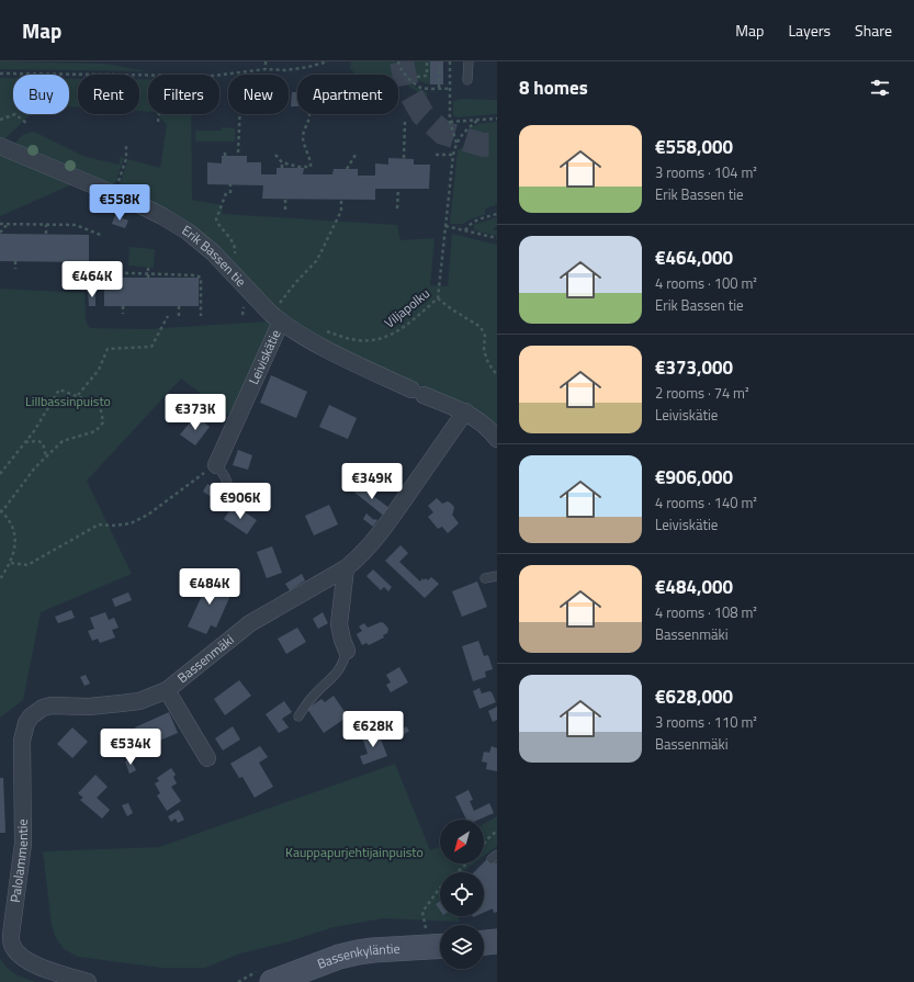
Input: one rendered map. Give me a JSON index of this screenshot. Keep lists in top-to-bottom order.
{
  "streets": {
    "street": [
      "Erik Bassen tie",
      "Leiviskätie",
      "Bassenmäki",
      "Palolammentie",
      "Bassenkyläntie"
    ],
    "path": ["Viljapolku"]
  },
  "crossings": [
    ["Erik Bassen tie", "Leiviskätie"],
    ["Erik Bassen tie", "Bassenmäki"],
    ["Bassenmäki", "Palolammentie"]
  ],
  "parks": ["Lillbassinpuisto", "Kauppapurjehtijainpuisto"],
  "north": "bottom left",
  "page": {
    "header": "Map",
    "nav": ["Map", "Layers", "Share"],
    "heading": "8 homes",
    "chip": [
      "Buy",
      "Rent",
      "Filters",
      "New",
      "Apartment"
    ],
    "list": [
      {
        "name": "€558,000",
        "note": "3 rooms · 104 m² · Erik Bassen tie"
      },
      {
        "name": "€464,000",
        "note": "4 rooms · 100 m² · Erik Bassen tie"
      },
      {
        "name": "€373,000",
        "note": "2 rooms · 74 m² · Leiviskätie"
      },
      {
        "name": "€906,000",
        "note": "4 rooms · 140 m² · Leiviskätie"
      },
      {
        "name": "€484,000",
        "note": "4 rooms · 108 m² · Bassenmäki"
      },
      {
        "name": "€628,000",
        "note": "3 rooms · 110 m² · Bassenmäki"
      }
    ],
    "price": [
      "€558K",
      "€464K",
      "€373K",
      "€349K",
      "€906K",
      "€484K",
      "€628K",
      "€534K"
    ]
  }
}
